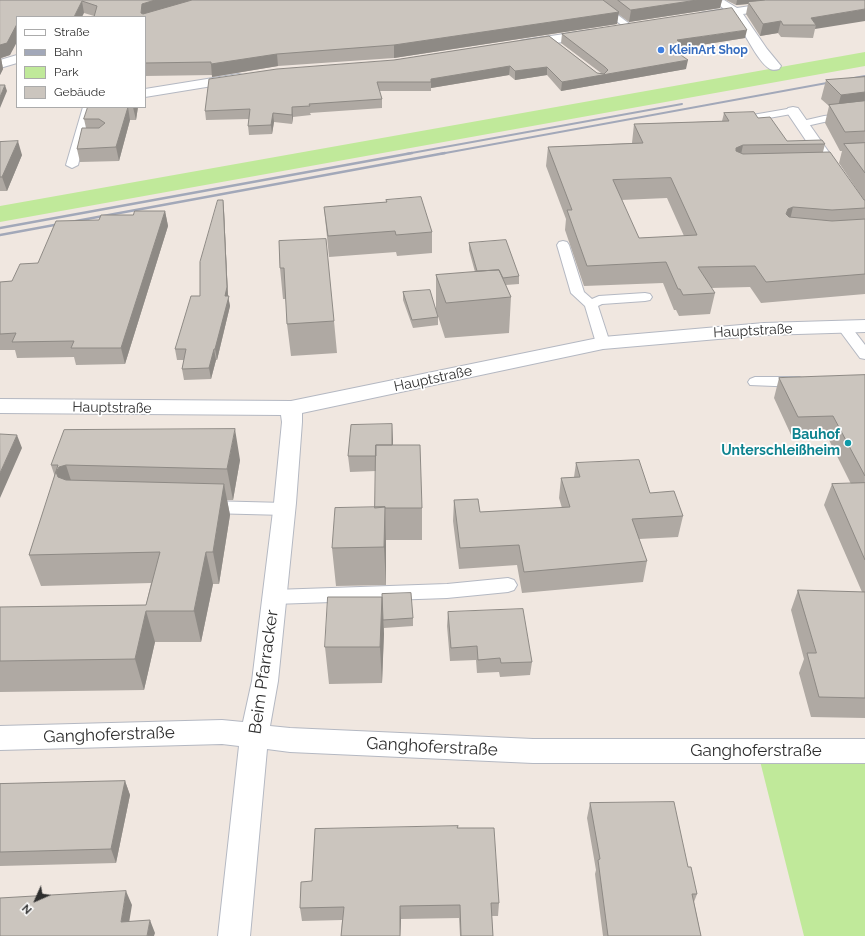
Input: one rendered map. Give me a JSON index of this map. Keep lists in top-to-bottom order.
{
  "streets": {
    "street": ["Hauptstraße", "Beim Pfarracker", "Ganghoferstraße"]
  },
  "crossings": [
    ["Hauptstraße", "Beim Pfarracker"],
    ["Beim Pfarracker", "Ganghoferstraße"]
  ],
  "places": ["KleinArt Shop", "Bauhof Unterschleißheim"],
  "legend": [
    "Straße",
    "Bahn",
    "Park",
    "Gebäude"
  ],
  "north": "bottom left"
}
